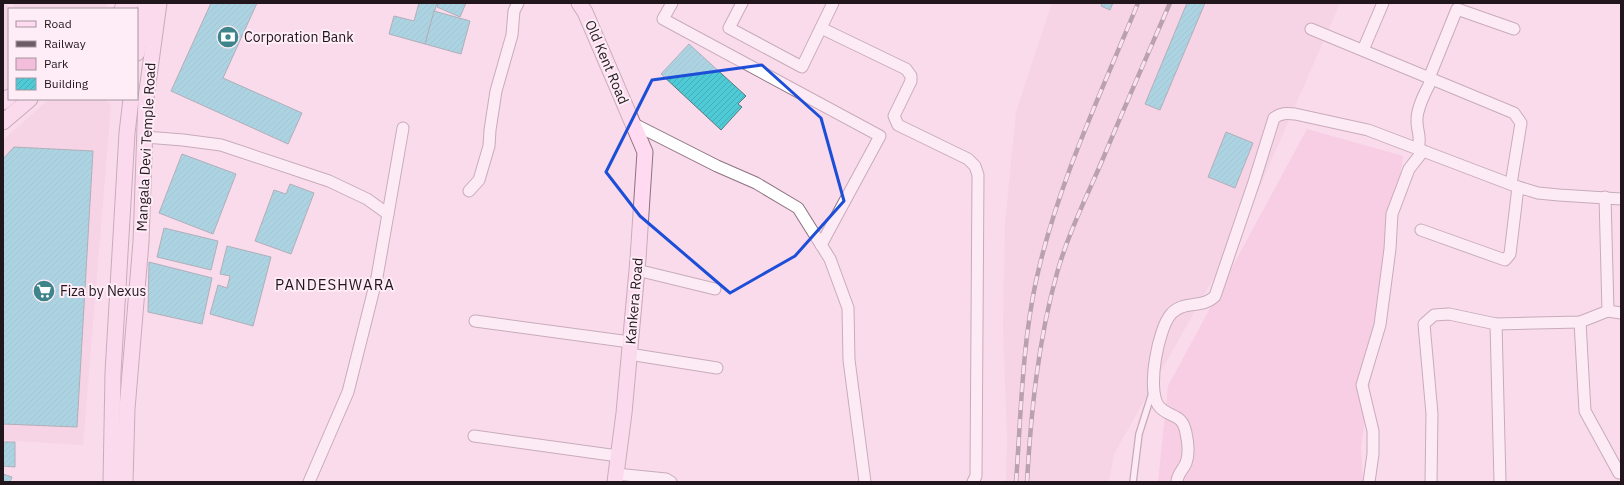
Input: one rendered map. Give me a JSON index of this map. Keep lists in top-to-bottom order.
{
  "streets": {
    "main road": ["Old Kent Road", "Mangala Devi Temple Road", "Kankera Road"]
  },
  "crossings": [
    ["Old Kent Road", "Kankera Road"]
  ],
  "districts": ["PANDESHWARA"],
  "places": {
    "bank": ["Corporation Bank"],
    "supermarket": ["Fiza by Nexus"]
  },
  "legend": [
    "Road",
    "Railway",
    "Park",
    "Building"
  ]
}
